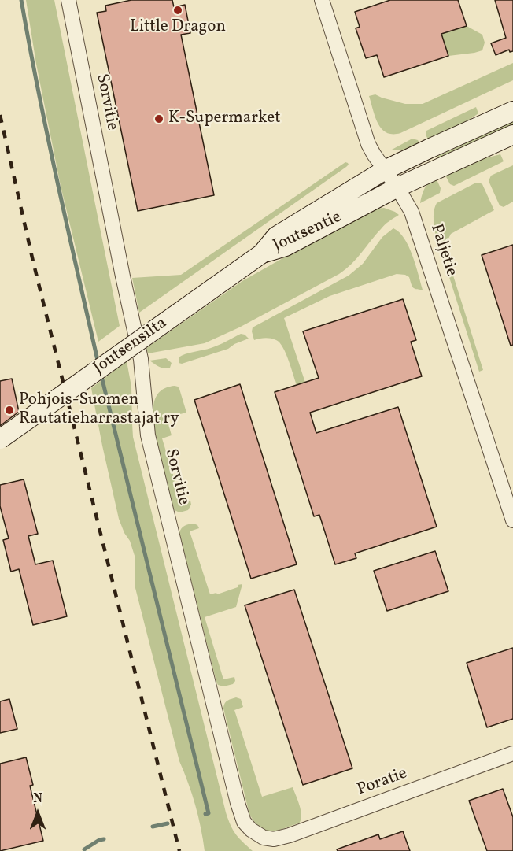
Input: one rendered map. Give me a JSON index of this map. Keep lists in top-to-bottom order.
{
  "streets": {
    "main road": ["Joutsentie", "Joutsensilta"],
    "street": ["Sorvitie", "Paljetie", "Poratie"]
  },
  "crossings": [
    ["Sorvitie", "Poratie"],
    ["Joutsentie", "Paljetie"],
    ["Joutsentie", "Joutsensilta"]
  ],
  "places": ["Little Dragon", "K-Supermarket", "Pohjois-Suomen Rautatieharrastajat ry"],
  "north": "top"
}
